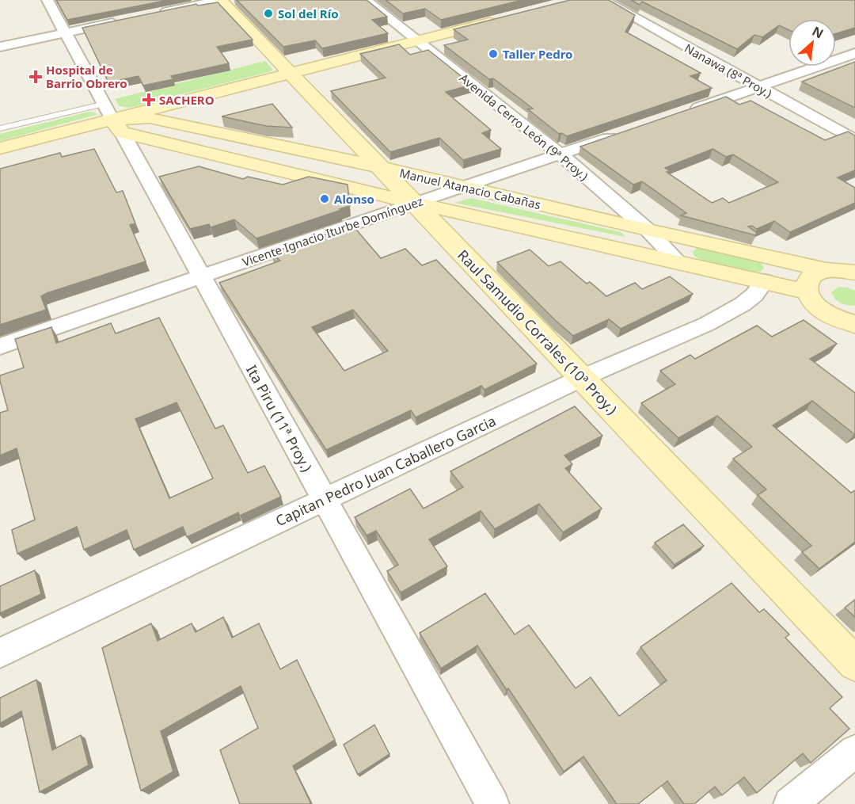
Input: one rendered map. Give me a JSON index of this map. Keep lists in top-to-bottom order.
{
  "streets": {
    "street": [
      "Nanawa (8ª Proy.)",
      "Avenida Cerro León (9ª Proy.)",
      "Manuel Atanacio Cabañas",
      "Vicente Ignacio Iturbe Domínguez",
      "Raul Samudio Corrales (10ª Proy.)",
      "Ita Piru (11ª Proy.)",
      "Capitan Pedro Juan Caballero Garcia"
    ]
  },
  "crossings": [
    ["Avenida Cerro León (9ª Proy.)", "Manuel Atanacio Cabañas"],
    ["Avenida Cerro León (9ª Proy.)", "Vicente Ignacio Iturbe Domínguez"],
    ["Manuel Atanacio Cabañas", "Vicente Ignacio Iturbe Domínguez"],
    ["Manuel Atanacio Cabañas", "Raul Samudio Corrales (10ª Proy.)"],
    ["Manuel Atanacio Cabañas", "Ita Piru (11ª Proy.)"],
    ["Manuel Atanacio Cabañas", "Capitan Pedro Juan Caballero Garcia"],
    ["Vicente Ignacio Iturbe Domínguez", "Raul Samudio Corrales (10ª Proy.)"],
    ["Vicente Ignacio Iturbe Domínguez", "Ita Piru (11ª Proy.)"],
    ["Raul Samudio Corrales (10ª Proy.)", "Capitan Pedro Juan Caballero Garcia"],
    ["Ita Piru (11ª Proy.)", "Capitan Pedro Juan Caballero Garcia"]
  ],
  "places": {
    "other": ["Sol del Río", "Taller Pedro", "Alonso"],
    "health": ["Hospital de Barrio Obrero", "SACHERO"]
  },
  "north": "top right"
}
